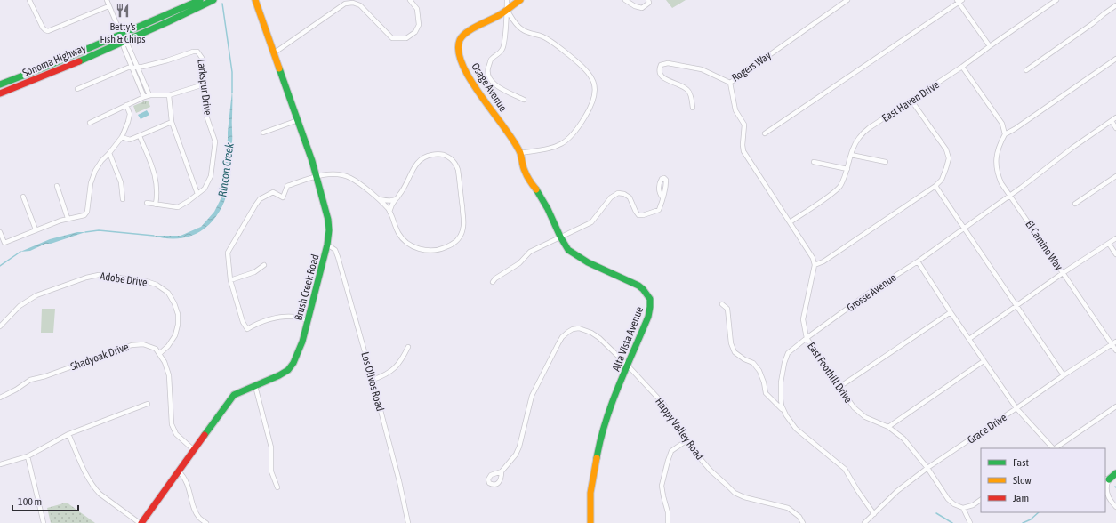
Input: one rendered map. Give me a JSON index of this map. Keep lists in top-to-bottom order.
{
  "streets": {
    "street": [
      "Sonoma Highway",
      "Rogers Way",
      "Larkspur Drive",
      "Osage Avenue",
      "East Haven Drive",
      "El Camino Way",
      "Adobe Drive",
      "Brush Creek Road",
      "Grosse Avenue",
      "Alta Vista Avenue",
      "Shadyoak Drive",
      "East Foothill Drive",
      "Los Olivos Road",
      "Happy Valley Road",
      "Grace Drive"
    ]
  },
  "crossings": [
    ["Osage Avenue", "Alta Vista Avenue"],
    ["El Camino Way", "Grosse Avenue"],
    ["El Camino Way", "Grace Drive"],
    ["Adobe Drive", "Shadyoak Drive"],
    ["Brush Creek Road", "Los Olivos Road"],
    ["Grosse Avenue", "East Foothill Drive"],
    ["Grosse Avenue", "Grace Drive"],
    ["Alta Vista Avenue", "Happy Valley Road"],
    ["East Foothill Drive", "Grace Drive"]
  ],
  "water": ["Rincon Creek"],
  "places": {
    "restaurant": ["Betty's Fish & Chips"]
  },
  "legend": ["Fast", "Slow", "Jam"],
  "scale_bar": "100 m"
}
